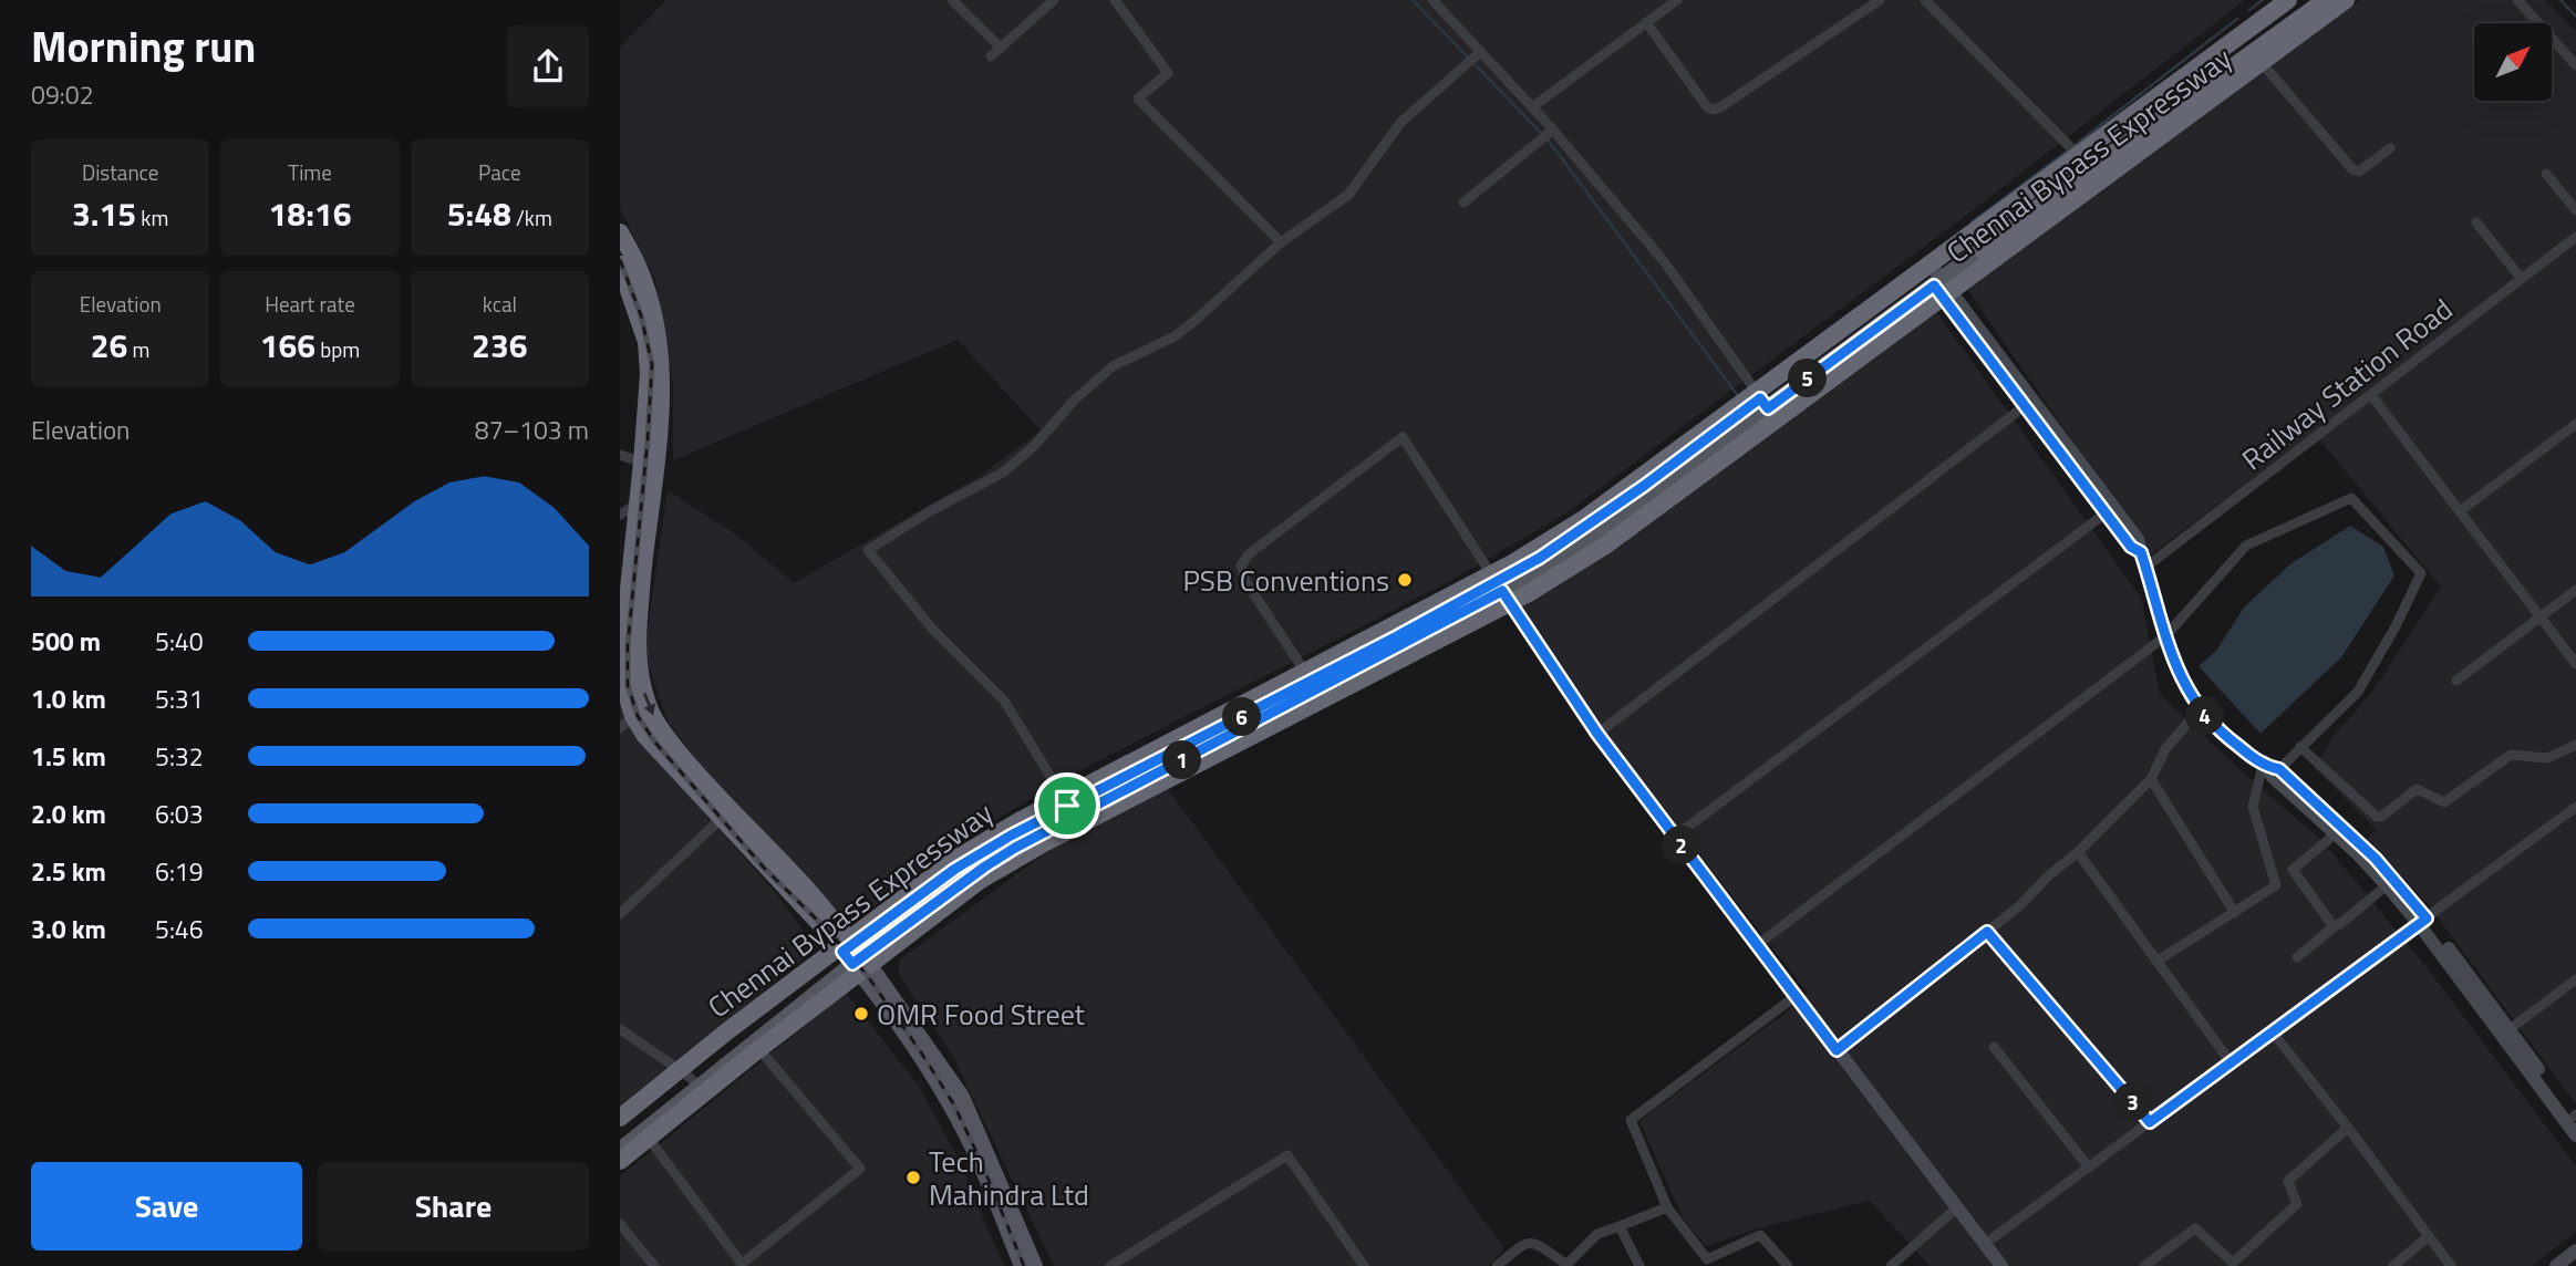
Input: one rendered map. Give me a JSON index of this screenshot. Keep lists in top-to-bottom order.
{
  "streets": {
    "highway": ["Chennai Bypass Expressway"],
    "street": ["Railway Station Road"]
  },
  "places": ["PSB Conventions", "OMR Food Street", "Tech Mahindra Ltd"],
  "north": "top right",
  "page": {
    "heading": ["Morning run", "09:02"],
    "stats": [
      ["Distance", "3.15 km"],
      ["Time", "18:16"],
      ["Pace", "5:48 /km"],
      ["Elevation", "26 m"],
      ["Heart rate", "166 bpm"],
      ["kcal", "236"]
    ],
    "pins": [
      "5",
      "4",
      "6",
      "1",
      "2",
      "3"
    ],
    "chart": ["Elevation", "87–103 m"],
    "list": [
      {
        "name": "500 m",
        "note": "5:40"
      },
      {
        "name": "1.0 km",
        "note": "5:31"
      },
      {
        "name": "1.5 km",
        "note": "5:32"
      },
      {
        "name": "2.0 km",
        "note": "6:03"
      },
      {
        "name": "2.5 km",
        "note": "6:19"
      },
      {
        "name": "3.0 km",
        "note": "5:46"
      }
    ],
    "buttons": ["Save", "Share"]
  }
}
